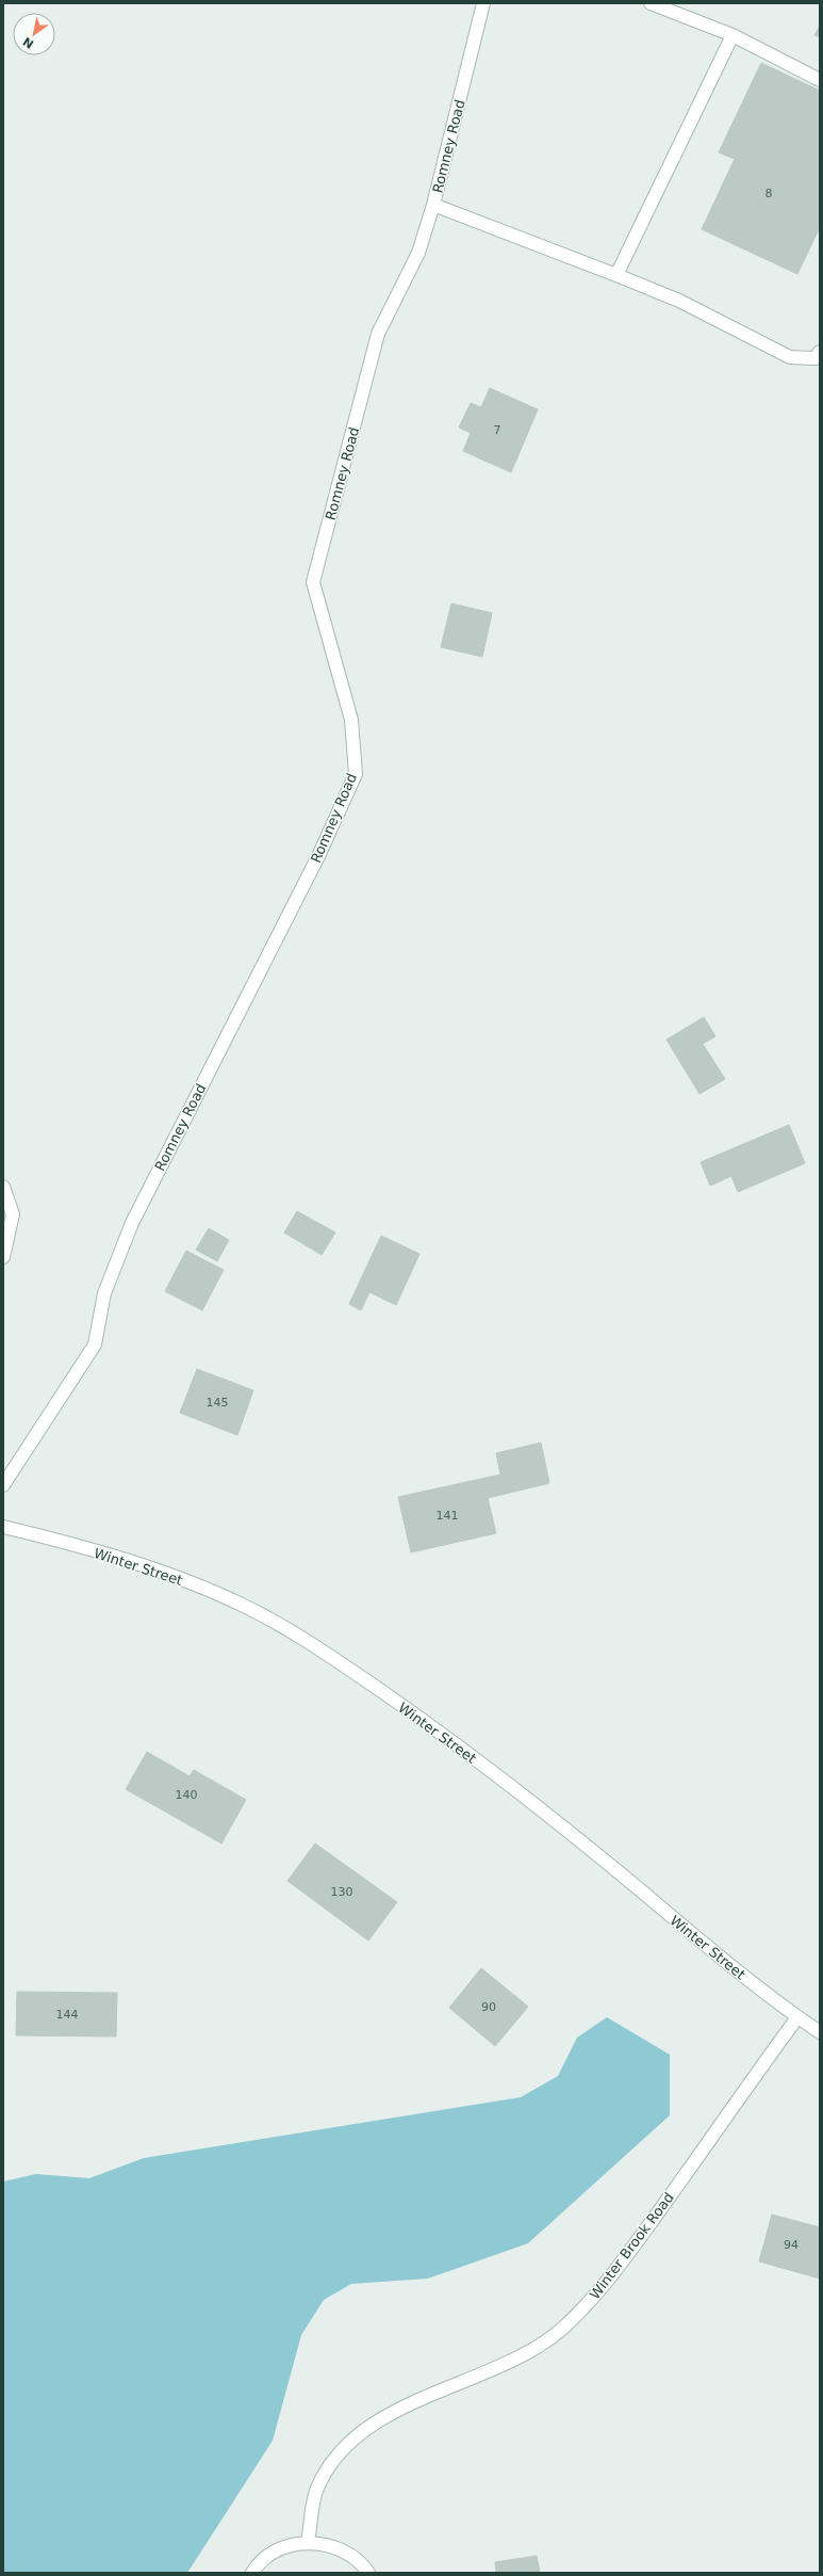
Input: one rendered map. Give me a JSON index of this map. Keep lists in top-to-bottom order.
{
  "streets": {
    "street": ["Romney Road", "Winter Street", "Winter Brook Road"]
  },
  "crossings": [
    ["Winter Street", "Winter Brook Road"]
  ],
  "house_numbers": [
    "8",
    "7",
    "145",
    "141",
    "140",
    "130",
    "90",
    "144",
    "94"
  ],
  "north": "bottom left"
}
